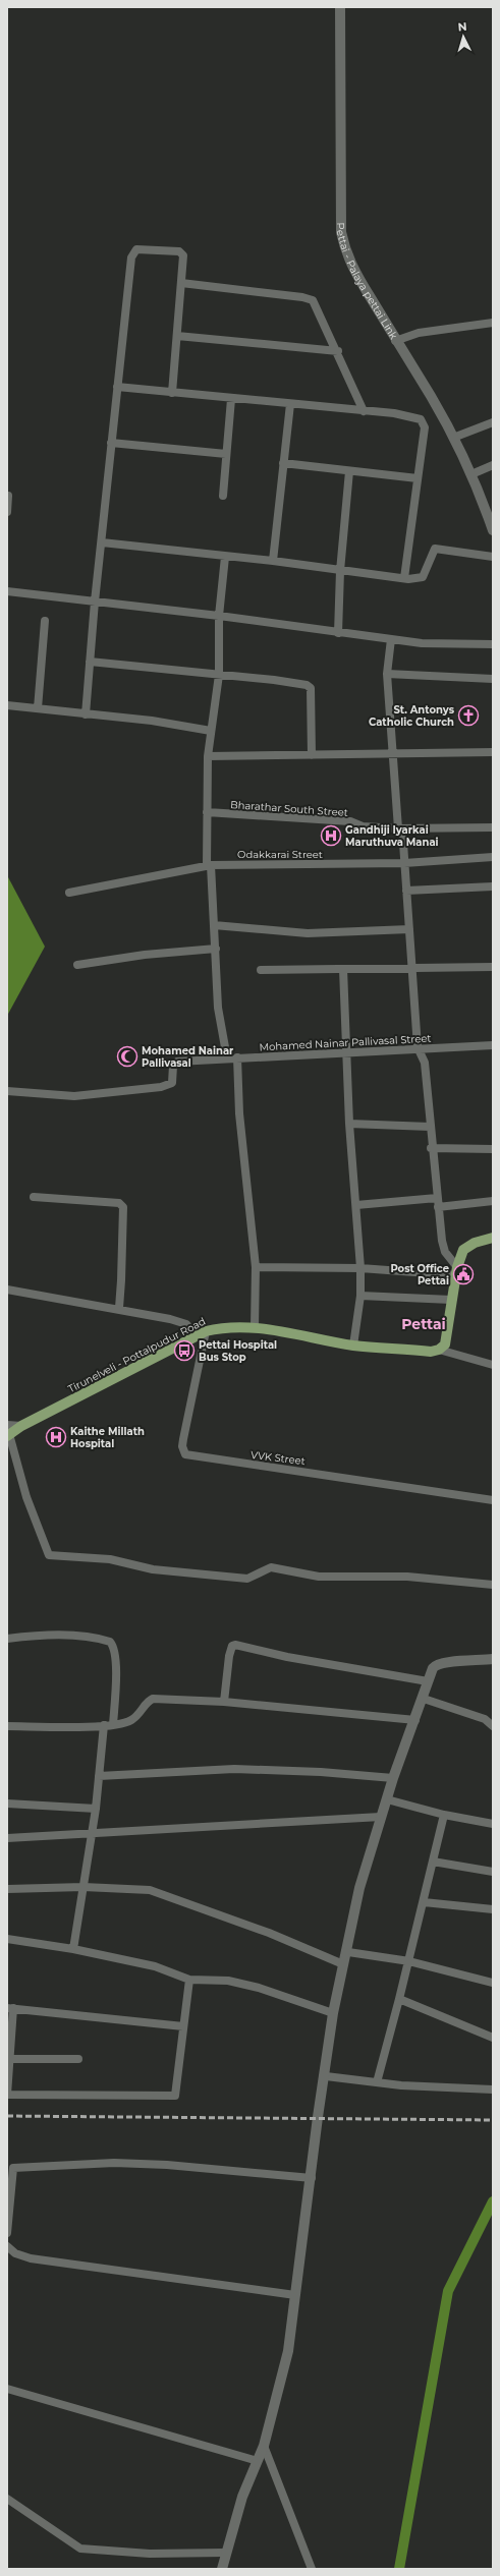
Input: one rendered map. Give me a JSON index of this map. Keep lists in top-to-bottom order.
{
  "streets": {
    "main road": ["Tirunelveli - Pottalpudur Road"],
    "street": [
      "Pettai - Palaya pettai Link",
      "Bharathar South Street",
      "Odakkarai Street",
      "Mohamed Nainar Pallivasal Street",
      "VVK Street"
    ]
  },
  "crossings": [
    ["Tirunelveli - Pottalpudur Road", "VVK Street"]
  ],
  "districts": ["Pettai"],
  "places": {
    "church": ["St. Antonys Catholic Church"],
    "hospital": ["Gandhiji Iyarkai Maruthuva Manai", "Kaithe Millath Hospital"],
    "mosque": ["Mohamed Nainar Pallivasal"],
    "public building": ["Post Office Pettai"],
    "bus stop": ["Pettai Hospital Bus Stop"]
  },
  "north": "top"
}
